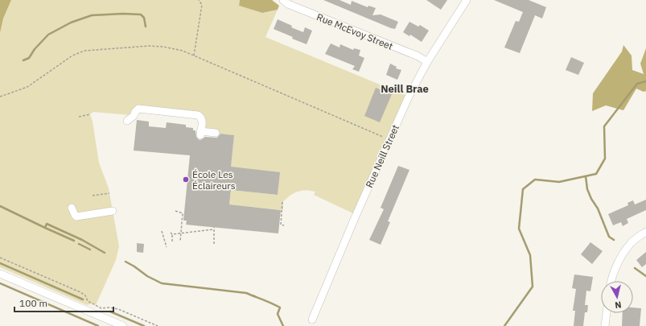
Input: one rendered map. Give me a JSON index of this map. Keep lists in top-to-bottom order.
{
  "streets": {
    "street": ["Rue McEvoy Street", "Rue Neill Street"]
  },
  "crossings": [
    ["Rue McEvoy Street", "Rue Neill Street"]
  ],
  "districts": ["Neill Brae"],
  "places": ["École Les Éclaireurs"],
  "scale_bar": "100 m",
  "north": "bottom"
}
